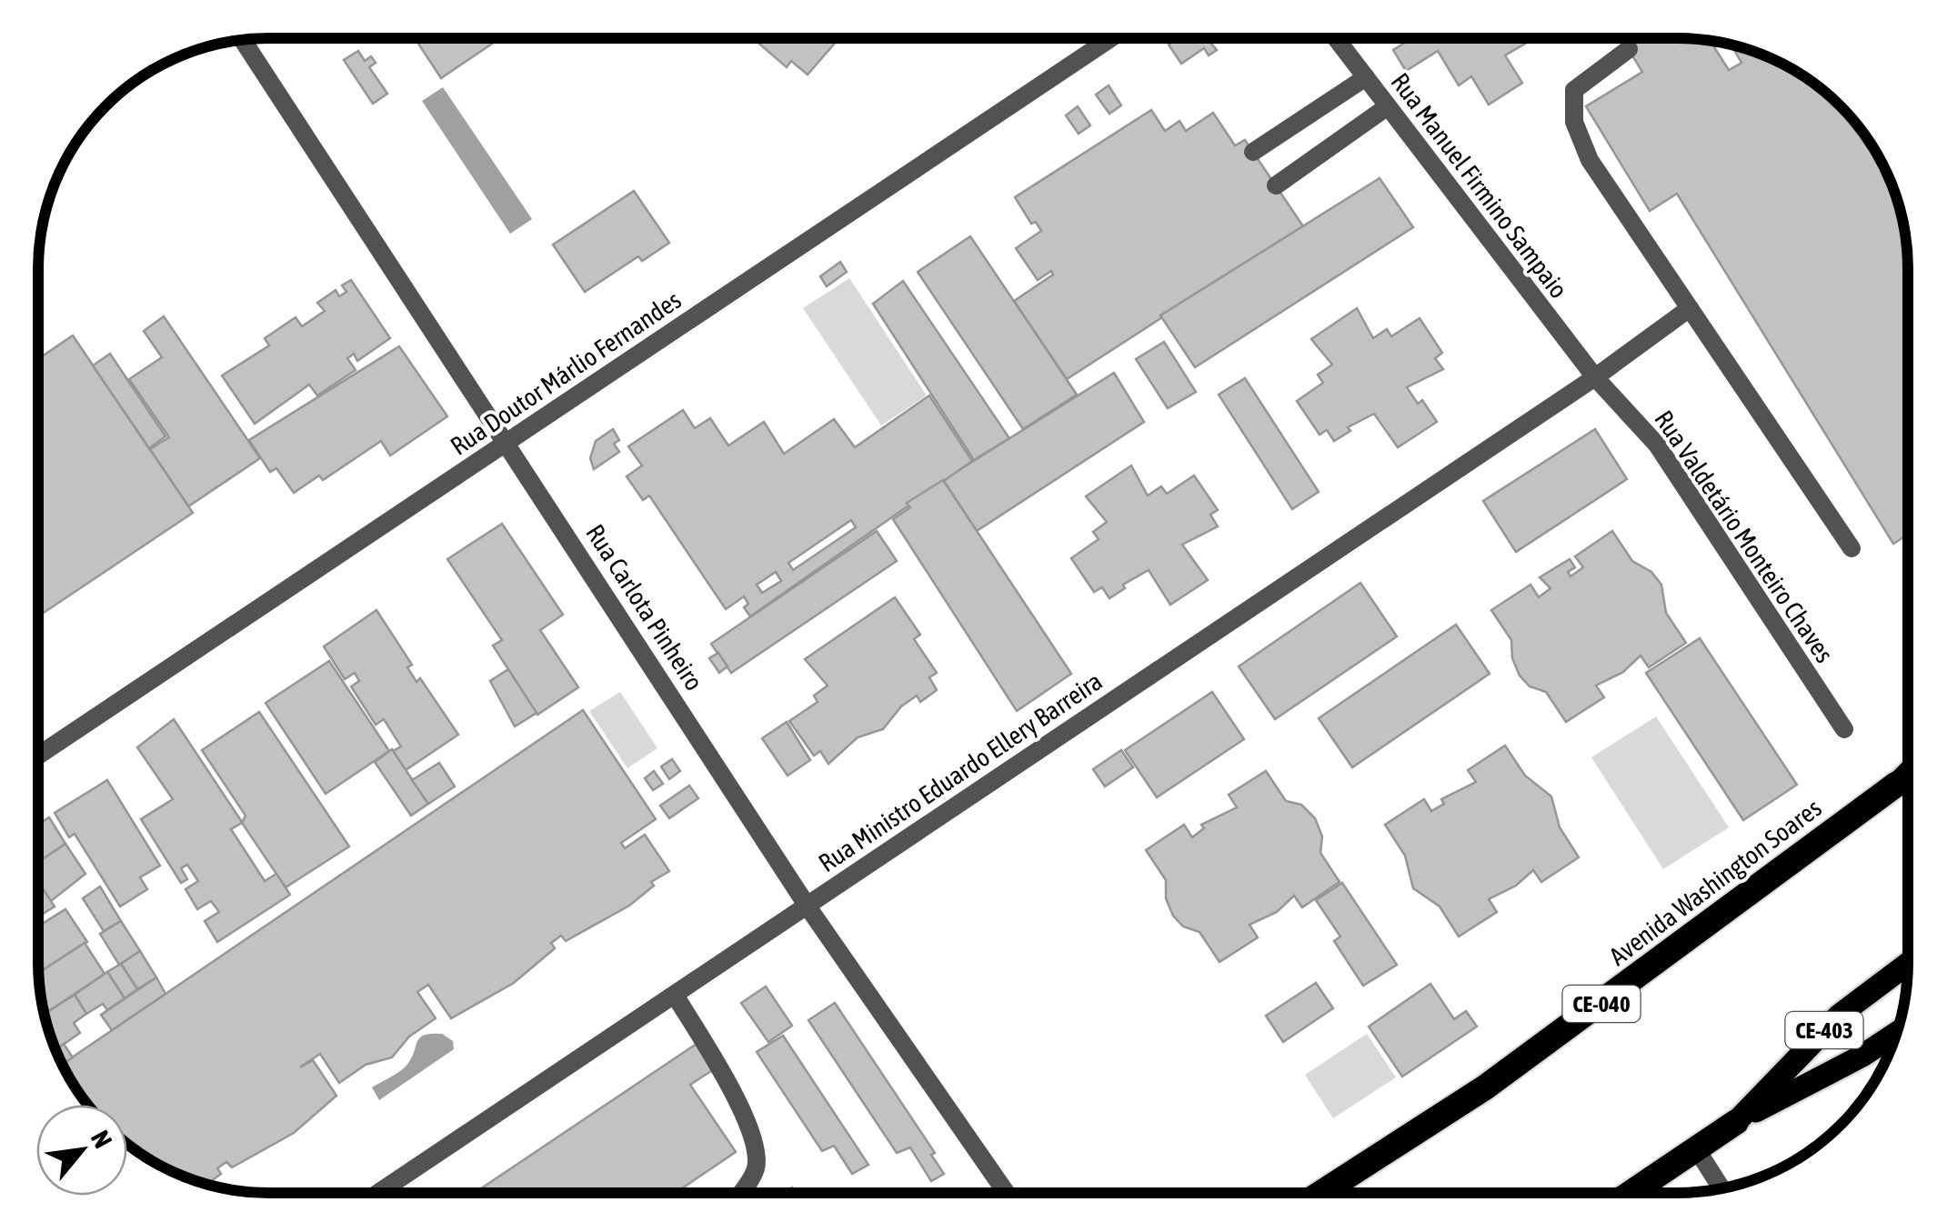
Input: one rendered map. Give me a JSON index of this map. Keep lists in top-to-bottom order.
{
  "streets": {
    "highway": ["Avenida Washington Soares", "CE-040"],
    "main road": ["CE-403"],
    "street": [
      "Rua Manuel Firmino Sampaio",
      "Rua Doutor Márlio Fernandes",
      "Rua Valdetário Monteiro Chaves",
      "Rua Carlota Pinheiro",
      "Rua Ministro Eduardo Ellery Barreira"
    ]
  },
  "crossings": [
    ["Rua Manuel Firmino Sampaio", "Rua Valdetário Monteiro Chaves"],
    ["Rua Manuel Firmino Sampaio", "Rua Ministro Eduardo Ellery Barreira"],
    ["Rua Doutor Márlio Fernandes", "Rua Carlota Pinheiro"],
    ["Rua Valdetário Monteiro Chaves", "Rua Ministro Eduardo Ellery Barreira"],
    ["Rua Carlota Pinheiro", "Rua Ministro Eduardo Ellery Barreira"]
  ],
  "north": "top right"
}
